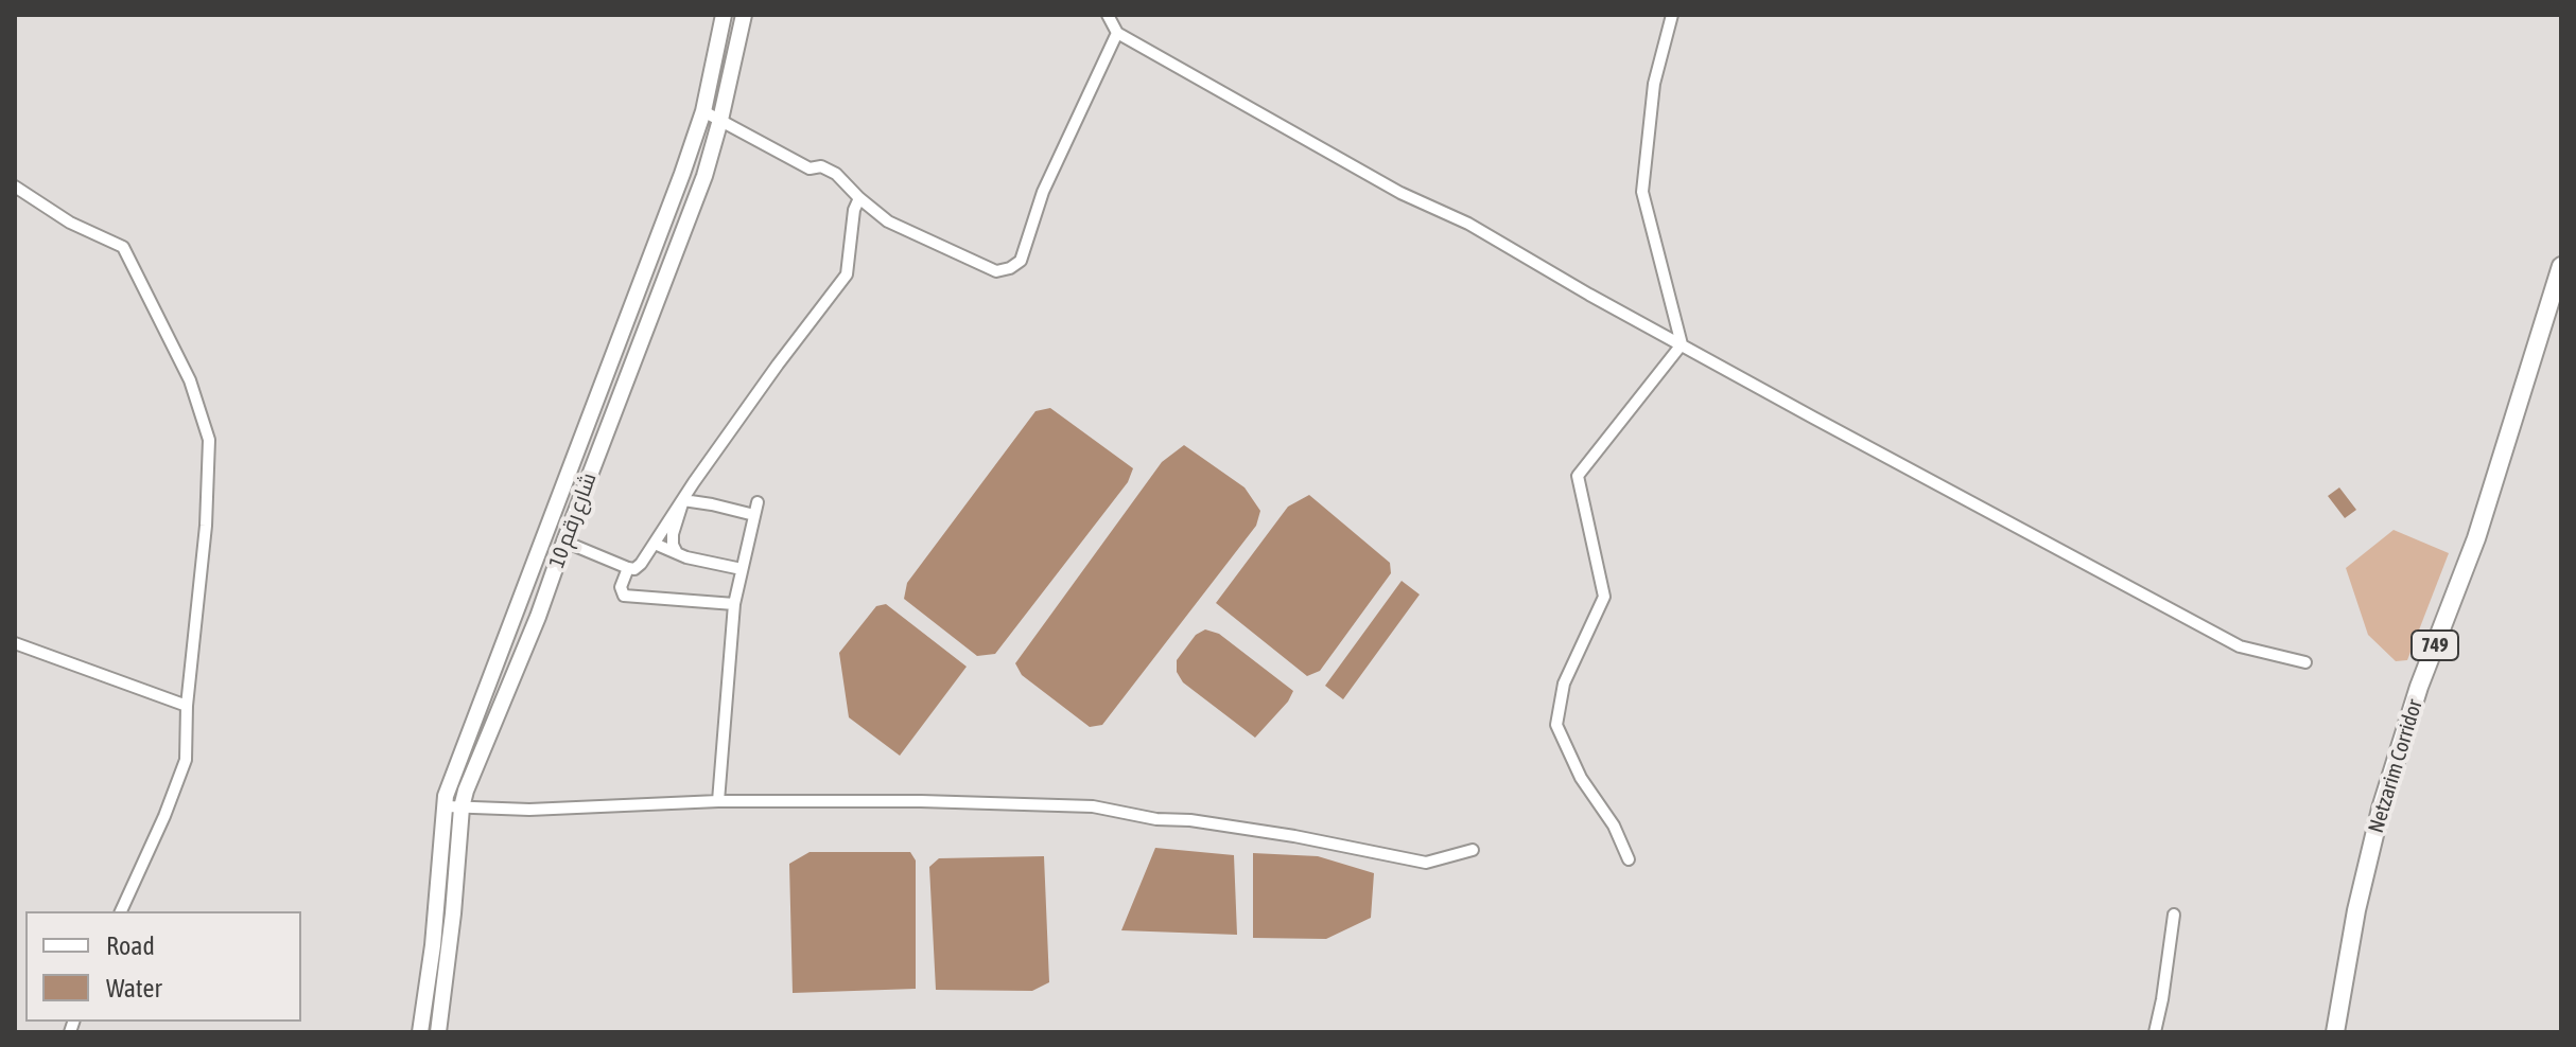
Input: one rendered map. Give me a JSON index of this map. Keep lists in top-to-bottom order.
{
  "streets": {
    "main road": ["شارع رقم 10", "749", "Netzarim Corridor"]
  },
  "legend": ["Road", "Water"]
}
